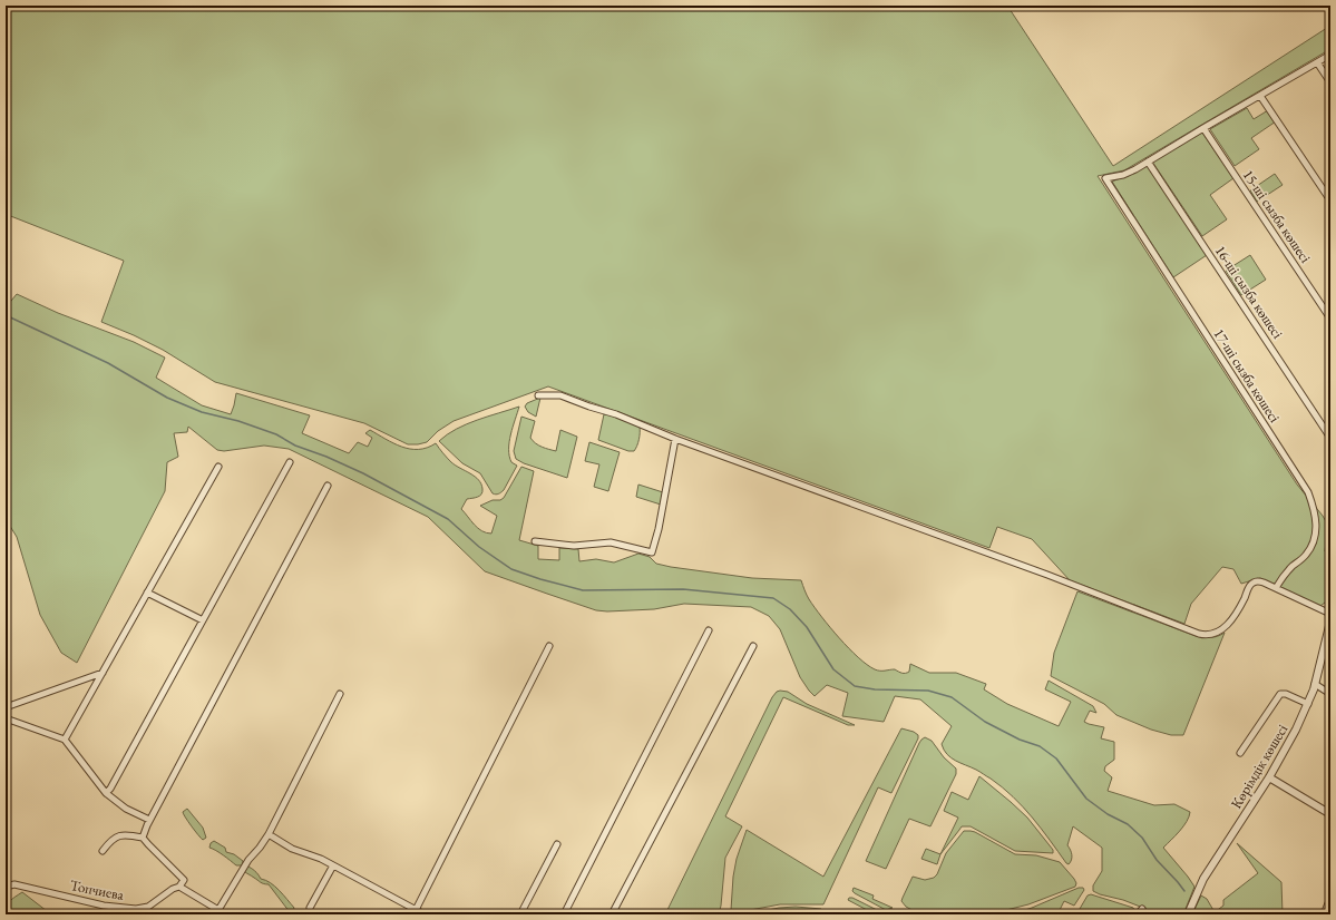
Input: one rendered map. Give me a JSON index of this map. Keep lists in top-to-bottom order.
{
  "streets": {
    "street": [
      "15-ші сызба көшесі",
      "16-ші сызба көшесі",
      "17-ші сызба көшесі",
      "Көрімдік көшесі",
      "Топчиева"
    ]
  },
  "crossings": [
    ["16-ші сызба көшесі", "17-ші сызба көшесі"]
  ]
}
